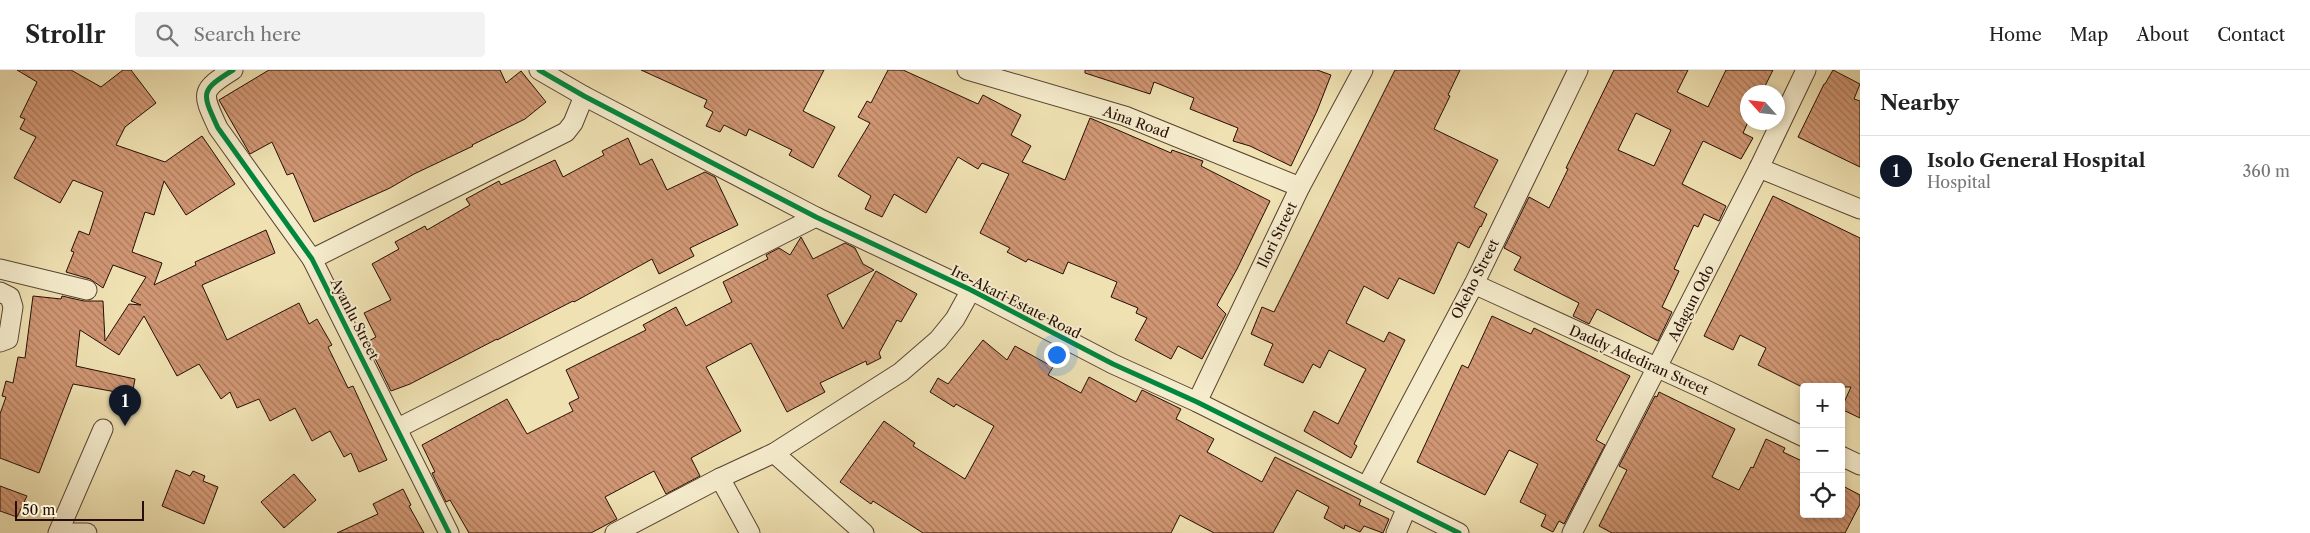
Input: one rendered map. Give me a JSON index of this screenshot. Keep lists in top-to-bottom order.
{
  "streets": {
    "street": [
      "Aina Road",
      "Ilori Street",
      "Okeho Street",
      "Ire-Akari Estate Road",
      "Adagun Odo",
      "Ayanlu Street",
      "Daddy Adediran Street"
    ]
  },
  "crossings": [
    ["Aina Road", "Ilori Street"],
    ["Ilori Street", "Ire-Akari Estate Road"],
    ["Okeho Street", "Ire-Akari Estate Road"],
    ["Okeho Street", "Daddy Adediran Street"],
    ["Adagun Odo", "Daddy Adediran Street"]
  ],
  "scale_bar": "50 m",
  "north": "top left",
  "page": {
    "header": "Strollr",
    "search": "Search here",
    "nav": [
      "Home",
      "Map",
      "About",
      "Contact"
    ],
    "heading": "Nearby",
    "list": [
      {
        "mark": "1",
        "name": "Isolo General Hospital",
        "note": "Hospital",
        "value": "360 m"
      }
    ],
    "map_buttons": ["+", "−"],
    "pins": "1",
    "scale": "50 m"
  }
}
